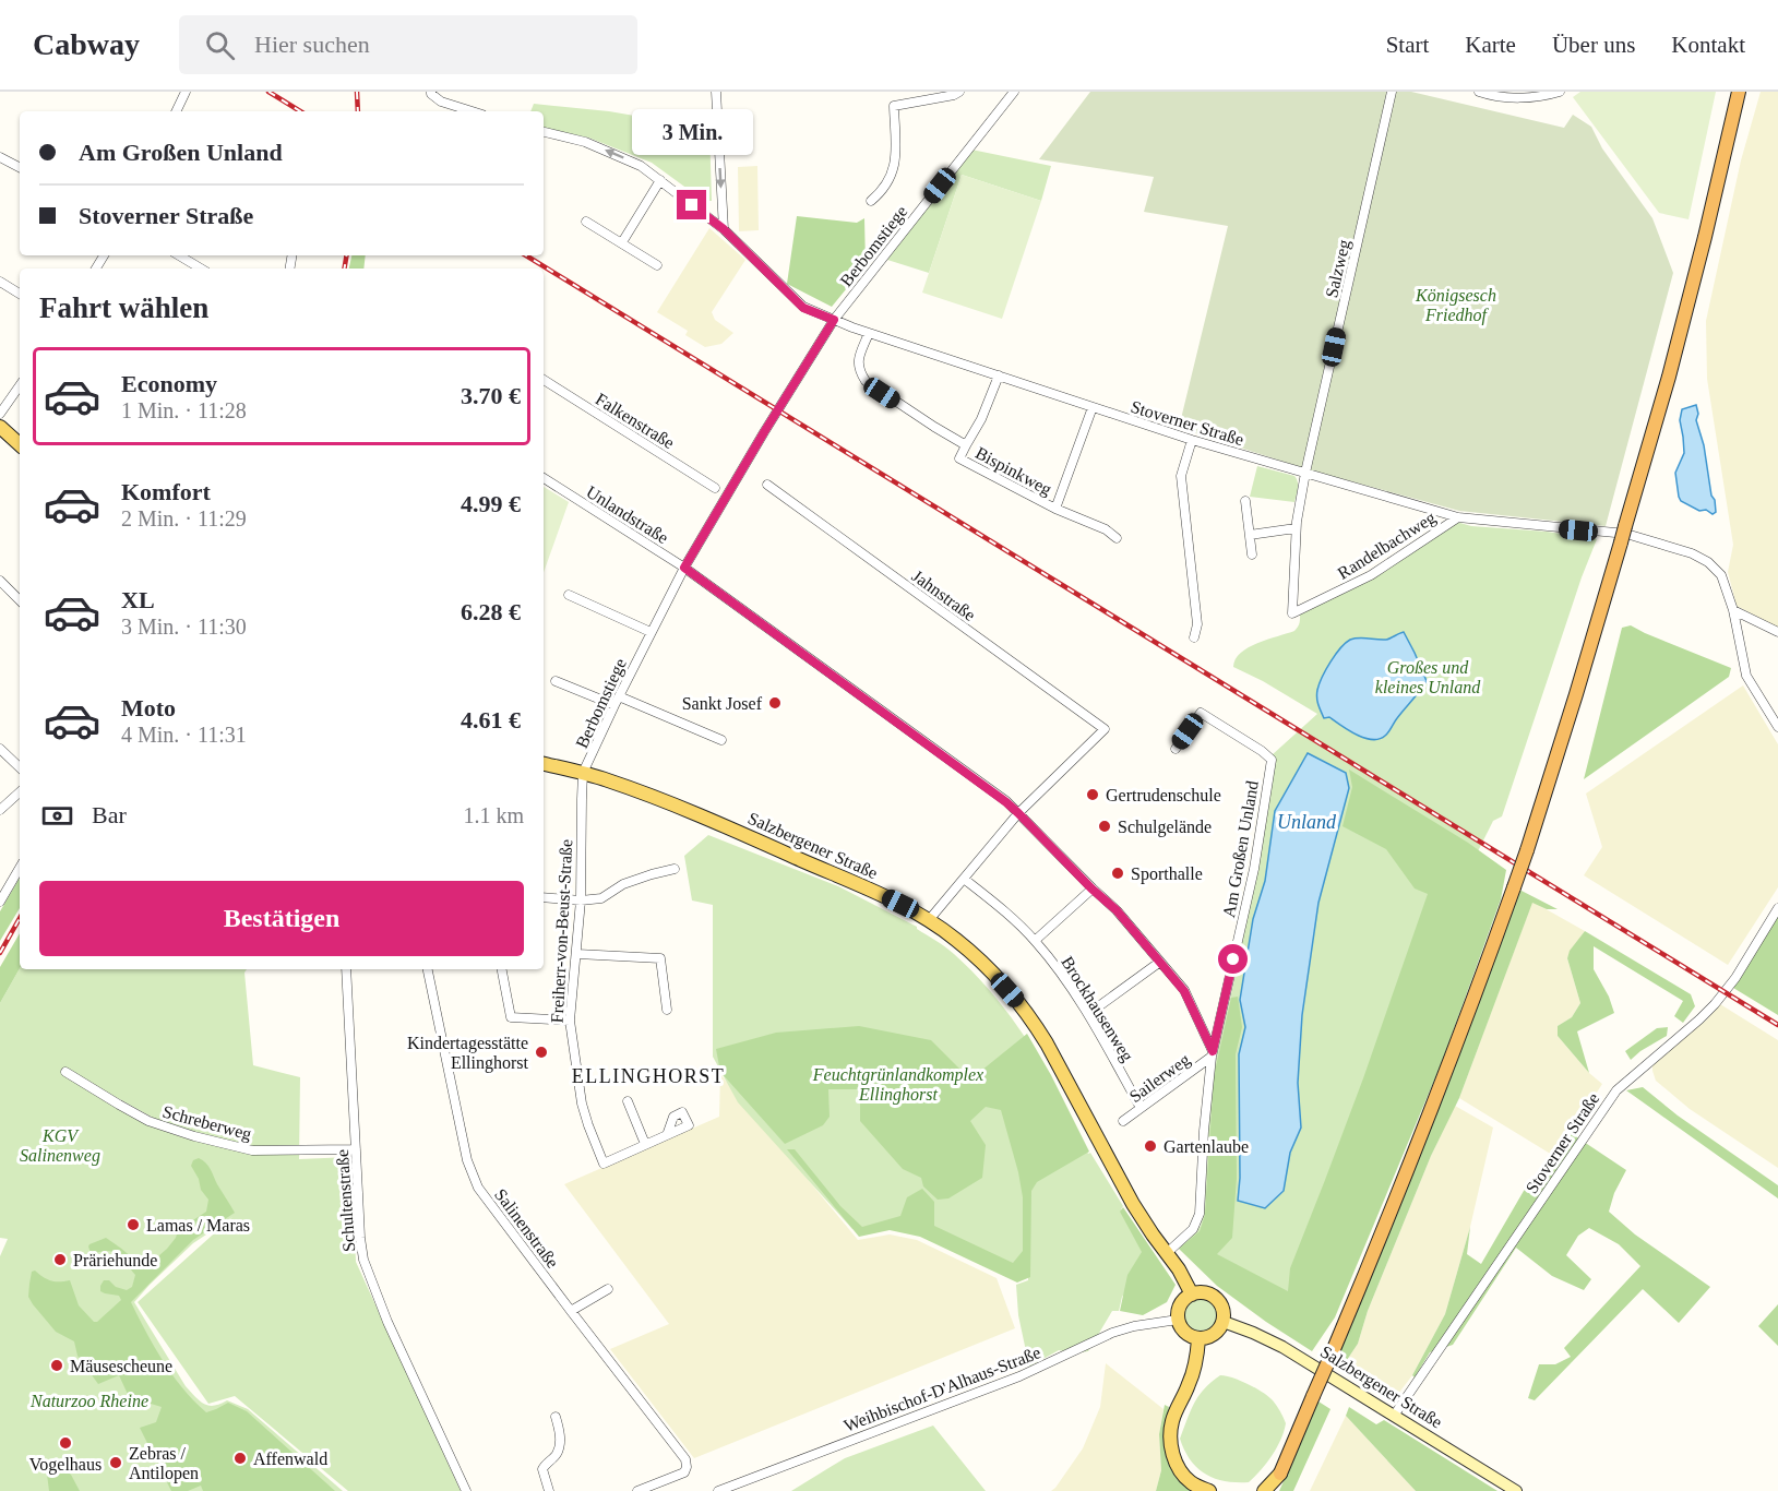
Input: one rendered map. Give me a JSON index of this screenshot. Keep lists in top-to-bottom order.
{
  "streets": {
    "main road": ["Salzbergener Straße"],
    "street": [
      "Berbomstiege",
      "Salzweg",
      "Falkenstraße",
      "Stoverner Straße",
      "Bispinkweg",
      "Unlandstraße",
      "Randelbachweg",
      "Jahnstraße",
      "Am Großen Unland",
      "Freiherr-von-Beust-Straße",
      "Brockhausenweg",
      "Sailerweg",
      "Schreberweg",
      "Schultenstraße",
      "Salinenstraße",
      "Weihbischof-D'Alhaus-Straße"
    ]
  },
  "crossings": [
    ["Berbomstiege", "Stoverner Straße"],
    ["Berbomstiege", "Unlandstraße"],
    ["Berbomstiege", "Salzbergener Straße"],
    ["Berbomstiege", "Freiherr-von-Beust-Straße"],
    ["Salzweg", "Stoverner Straße"],
    ["Salzweg", "Randelbachweg"],
    ["Stoverner Straße", "Bispinkweg"],
    ["Stoverner Straße", "Randelbachweg"],
    ["Stoverner Straße", "Salzbergener Straße"],
    ["Unlandstraße", "Jahnstraße"],
    ["Unlandstraße", "Am Großen Unland"],
    ["Unlandstraße", "Sailerweg"],
    ["Salzbergener Straße", "Am Großen Unland"],
    ["Salzbergener Straße", "Freiherr-von-Beust-Straße"],
    ["Salzbergener Straße", "Weihbischof-D'Alhaus-Straße"],
    ["Am Großen Unland", "Sailerweg"],
    ["Brockhausenweg", "Sailerweg"],
    ["Schreberweg", "Schultenstraße"]
  ],
  "districts": ["ELLINGHORST"],
  "water": ["Unland"],
  "parks": [
    "Königsesch Friedhof",
    "Großes und kleines Unland",
    "Feuchtgrünlandkomplex Ellinghorst",
    "KGV Salinenweg",
    "Naturzoo Rheine"
  ],
  "places": [
    "Sankt Josef",
    "Gertrudenschule",
    "Schulgelände",
    "Sporthalle",
    "Kindertagesstätte Ellinghorst",
    "Gartenlaube",
    "Lamas / Maras",
    "Präriehunde",
    "Mäusescheune",
    "Vogelhaus",
    "Affenwald",
    "Zebras / Antilopen"
  ],
  "page": {
    "header": "Cabway",
    "search": "Hier suchen",
    "nav": [
      "Start",
      "Karte",
      "Über uns",
      "Kontakt"
    ],
    "bubble": "3 Min.",
    "banner": ["Am Großen Unland", "Stoverner Straße"],
    "heading": "Fahrt wählen",
    "list": [
      {
        "name": "Economy",
        "note": "1 Min. · 11:28",
        "value": "3.70 €"
      },
      {
        "name": "Komfort",
        "note": "2 Min. · 11:29",
        "value": "4.99 €"
      },
      {
        "name": "XL",
        "note": "3 Min. · 11:30",
        "value": "6.28 €"
      },
      {
        "name": "Moto",
        "note": "4 Min. · 11:31",
        "value": "4.61 €"
      }
    ],
    "pay": ["Bar", "1.1 km"],
    "buttons": "Bestätigen"
  }
}
